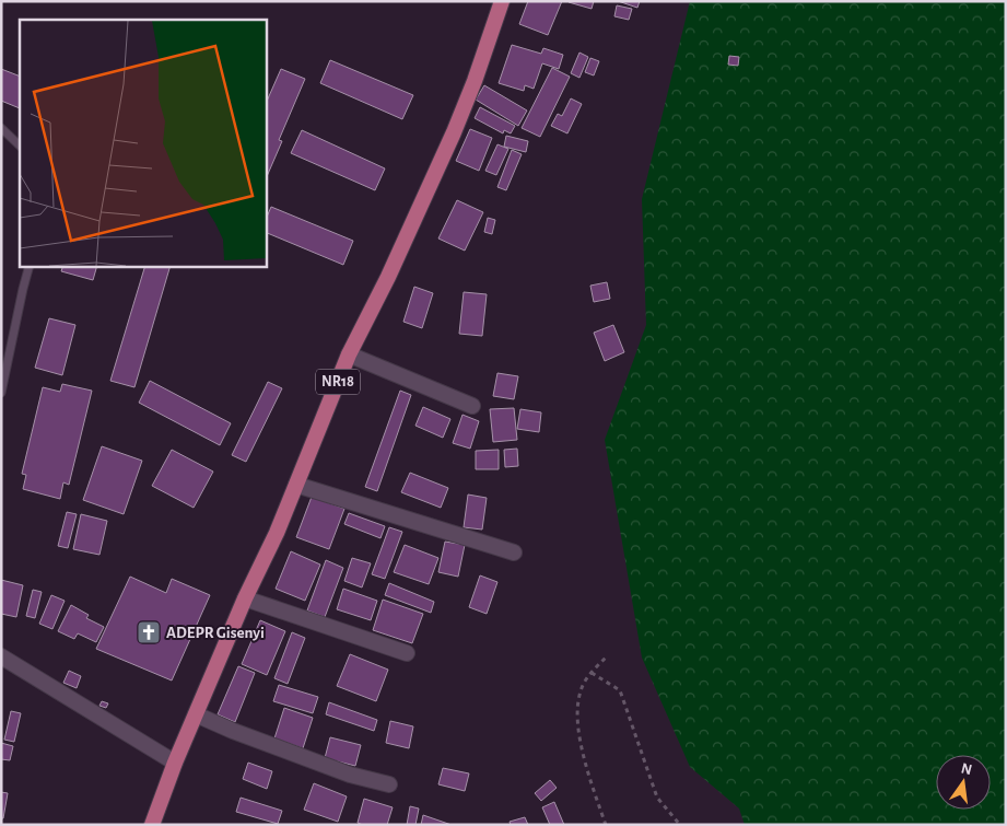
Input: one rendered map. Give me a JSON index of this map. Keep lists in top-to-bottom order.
{
  "streets": {
    "main road": ["NR18"]
  },
  "places": {
    "church": ["ADEPR Gisenyi"]
  },
  "north": "top"
}
